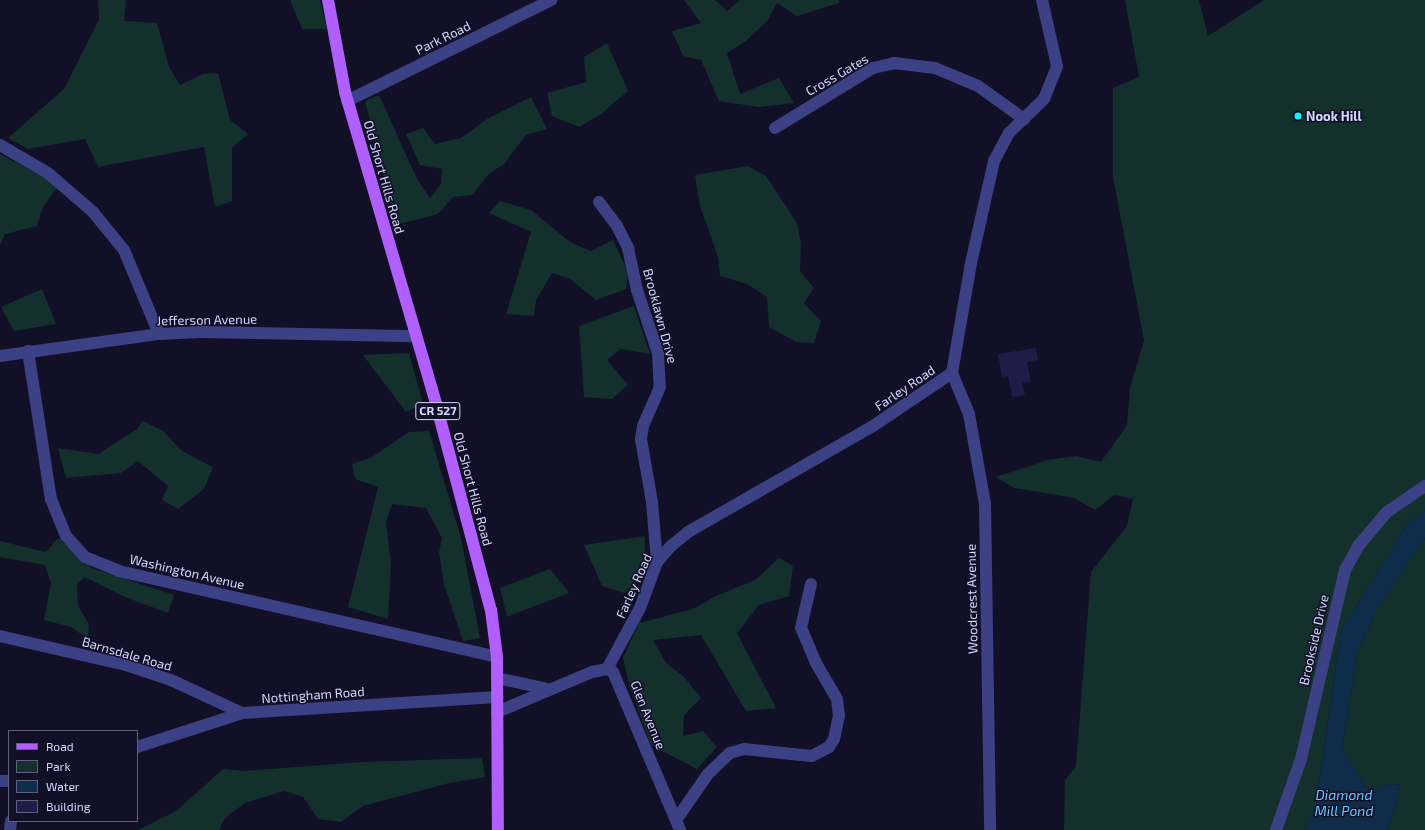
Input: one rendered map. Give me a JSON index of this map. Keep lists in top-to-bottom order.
{
  "streets": {
    "main road": ["Old Short Hills Road", "CR 527"],
    "street": [
      "Park Road",
      "Cross Gates",
      "Brooklawn Drive",
      "Jefferson Avenue",
      "Farley Road",
      "Washington Avenue",
      "Woodcrest Avenue",
      "Brookside Drive",
      "Barnsdale Road",
      "Nottingham Road",
      "Glen Avenue"
    ]
  },
  "crossings": [
    ["Park Road", "Old Short Hills Road"],
    ["Cross Gates", "Farley Road"],
    ["Old Short Hills Road", "Jefferson Avenue"],
    ["Old Short Hills Road", "Washington Avenue"],
    ["Old Short Hills Road", "Nottingham Road"],
    ["Brooklawn Drive", "Farley Road"],
    ["Jefferson Avenue", "Washington Avenue"],
    ["Farley Road", "Woodcrest Avenue"],
    ["Farley Road", "Glen Avenue"],
    ["Barnsdale Road", "Nottingham Road"]
  ],
  "water": ["Diamond Mill Pond"],
  "places": ["Nook Hill"],
  "legend": [
    "Road",
    "Park",
    "Water",
    "Building"
  ]
}
